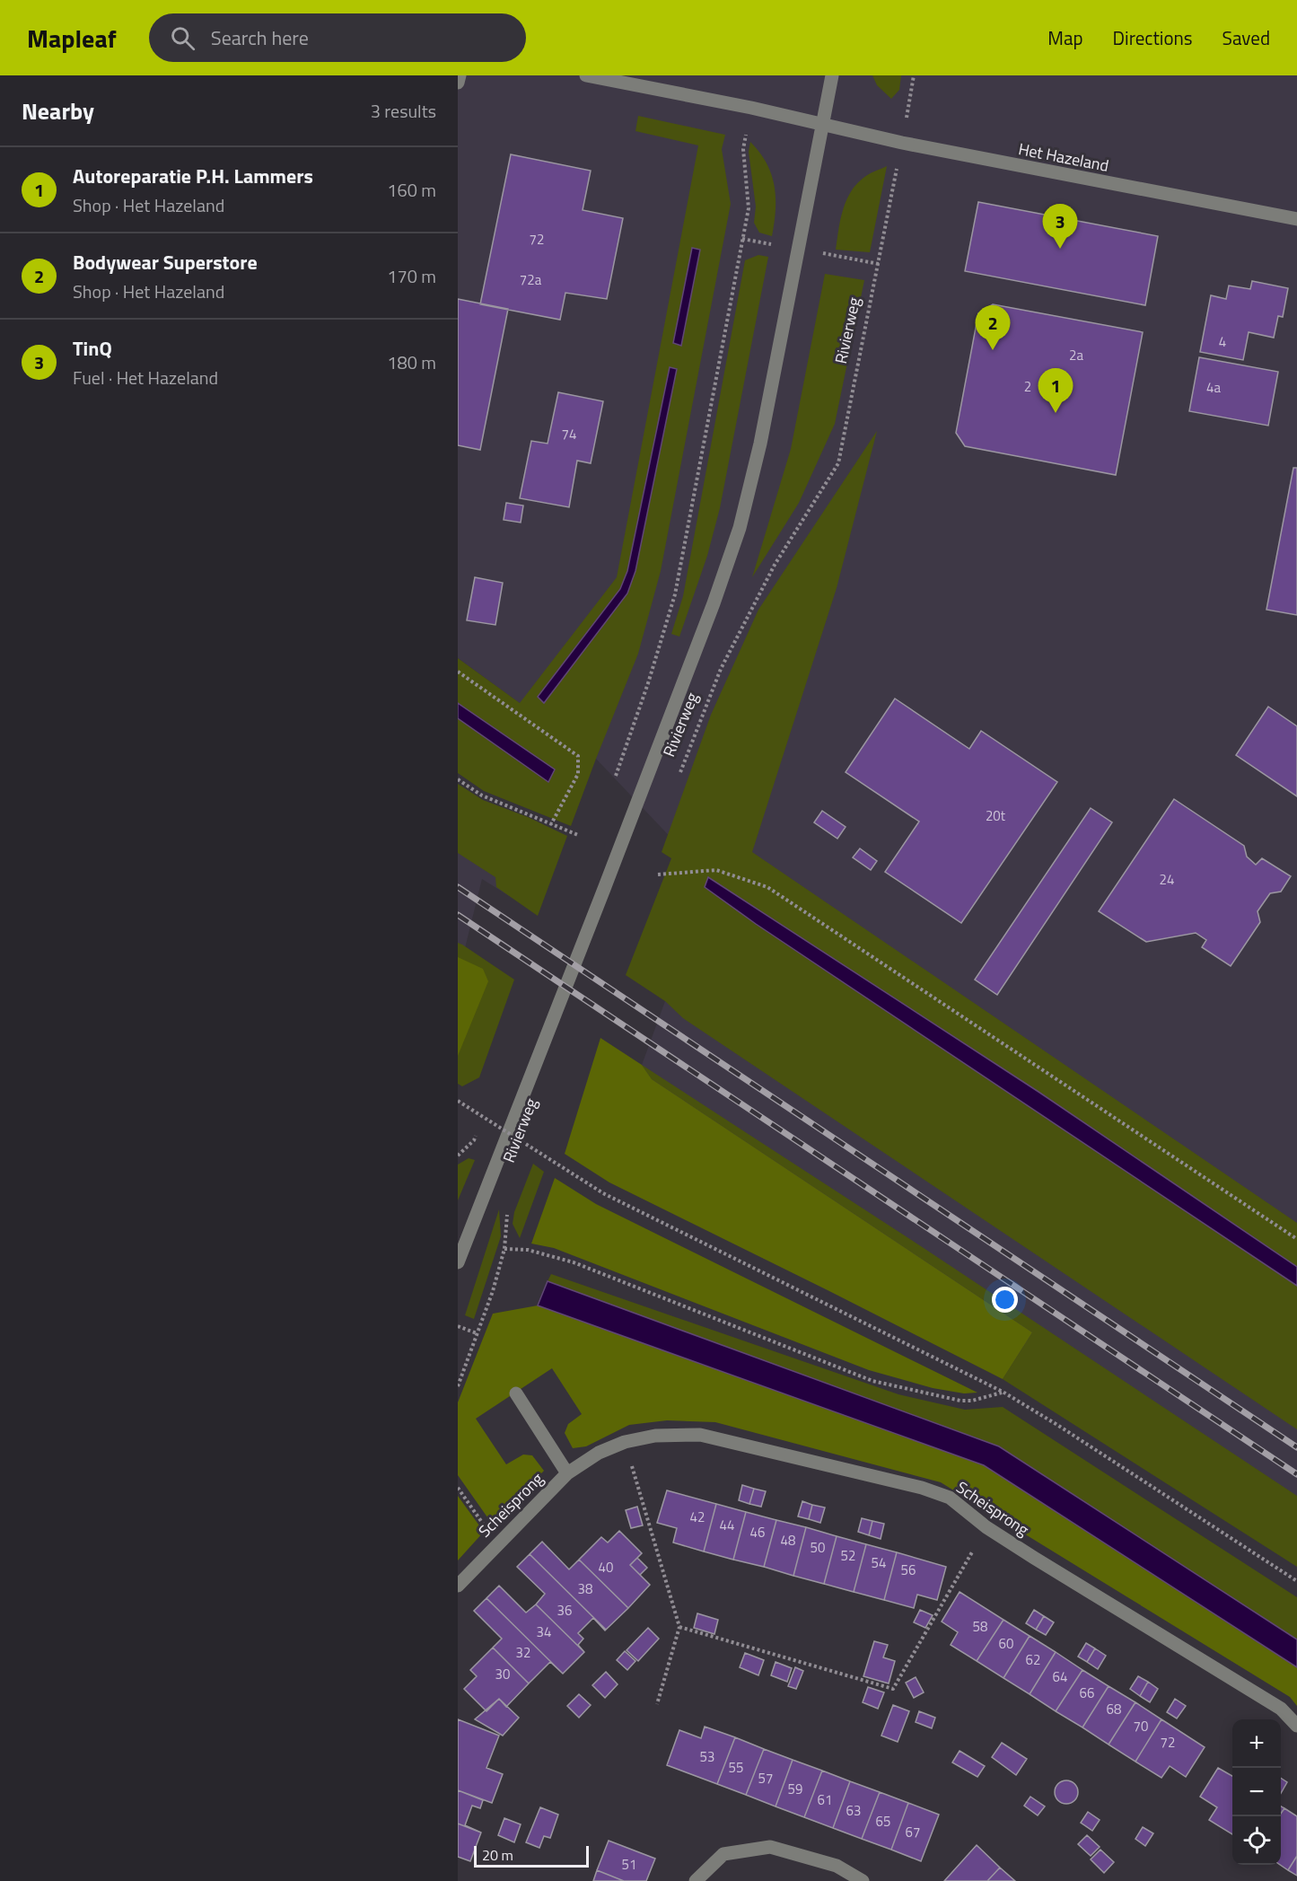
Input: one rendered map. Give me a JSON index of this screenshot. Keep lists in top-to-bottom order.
{
  "streets": {
    "street": ["Het Hazeland", "Rivierweg", "Scheisprong"]
  },
  "crossings": [
    ["Het Hazeland", "Rivierweg"]
  ],
  "house_numbers": [
    "72",
    "72a",
    "4",
    "2a",
    "2",
    "4a",
    "74",
    "20t",
    "24",
    "42",
    "44",
    "46",
    "48",
    "50",
    "52",
    "54",
    "40",
    "56",
    "38",
    "36",
    "58",
    "34",
    "60",
    "32",
    "62",
    "30",
    "64",
    "66",
    "68",
    "70",
    "72",
    "53",
    "55",
    "57",
    "59",
    "61",
    "63",
    "65",
    "67",
    "51"
  ],
  "scale_bar": "20 m",
  "page": {
    "header": "Mapleaf",
    "search": "Search here",
    "nav": ["Map", "Directions", "Saved"],
    "heading": ["Nearby", "3 results"],
    "list": [
      {
        "mark": "1",
        "name": "Autoreparatie P.H. Lammers",
        "note": "Shop · Het Hazeland",
        "value": "160 m"
      },
      {
        "mark": "2",
        "name": "Bodywear Superstore",
        "note": "Shop · Het Hazeland",
        "value": "170 m"
      },
      {
        "mark": "3",
        "name": "TinQ",
        "note": "Fuel · Het Hazeland",
        "value": "180 m"
      }
    ],
    "pins": ["3", "2", "1"],
    "map_buttons": ["+", "−"],
    "scale": "20 m"
  }
}
